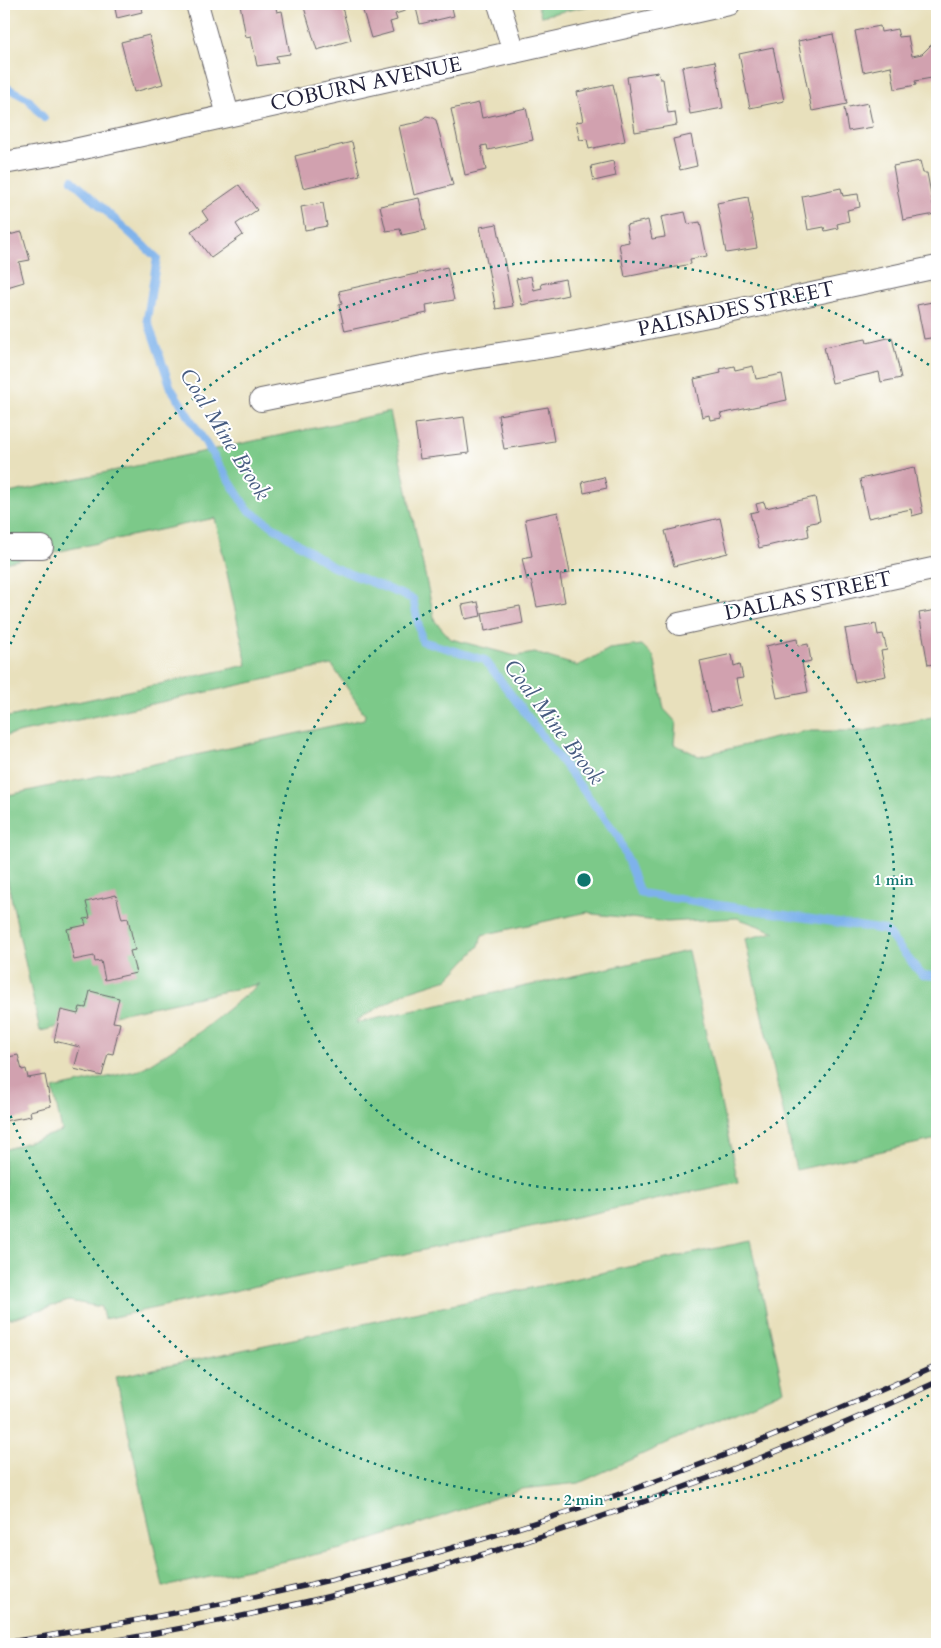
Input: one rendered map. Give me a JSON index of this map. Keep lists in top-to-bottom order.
{
  "streets": {
    "street": ["COBURN AVENUE", "PALISADES STREET", "DALLAS STREET"]
  },
  "water": ["Coal Mine Brook"],
  "rings": ["1 min", "2 min"]
}
